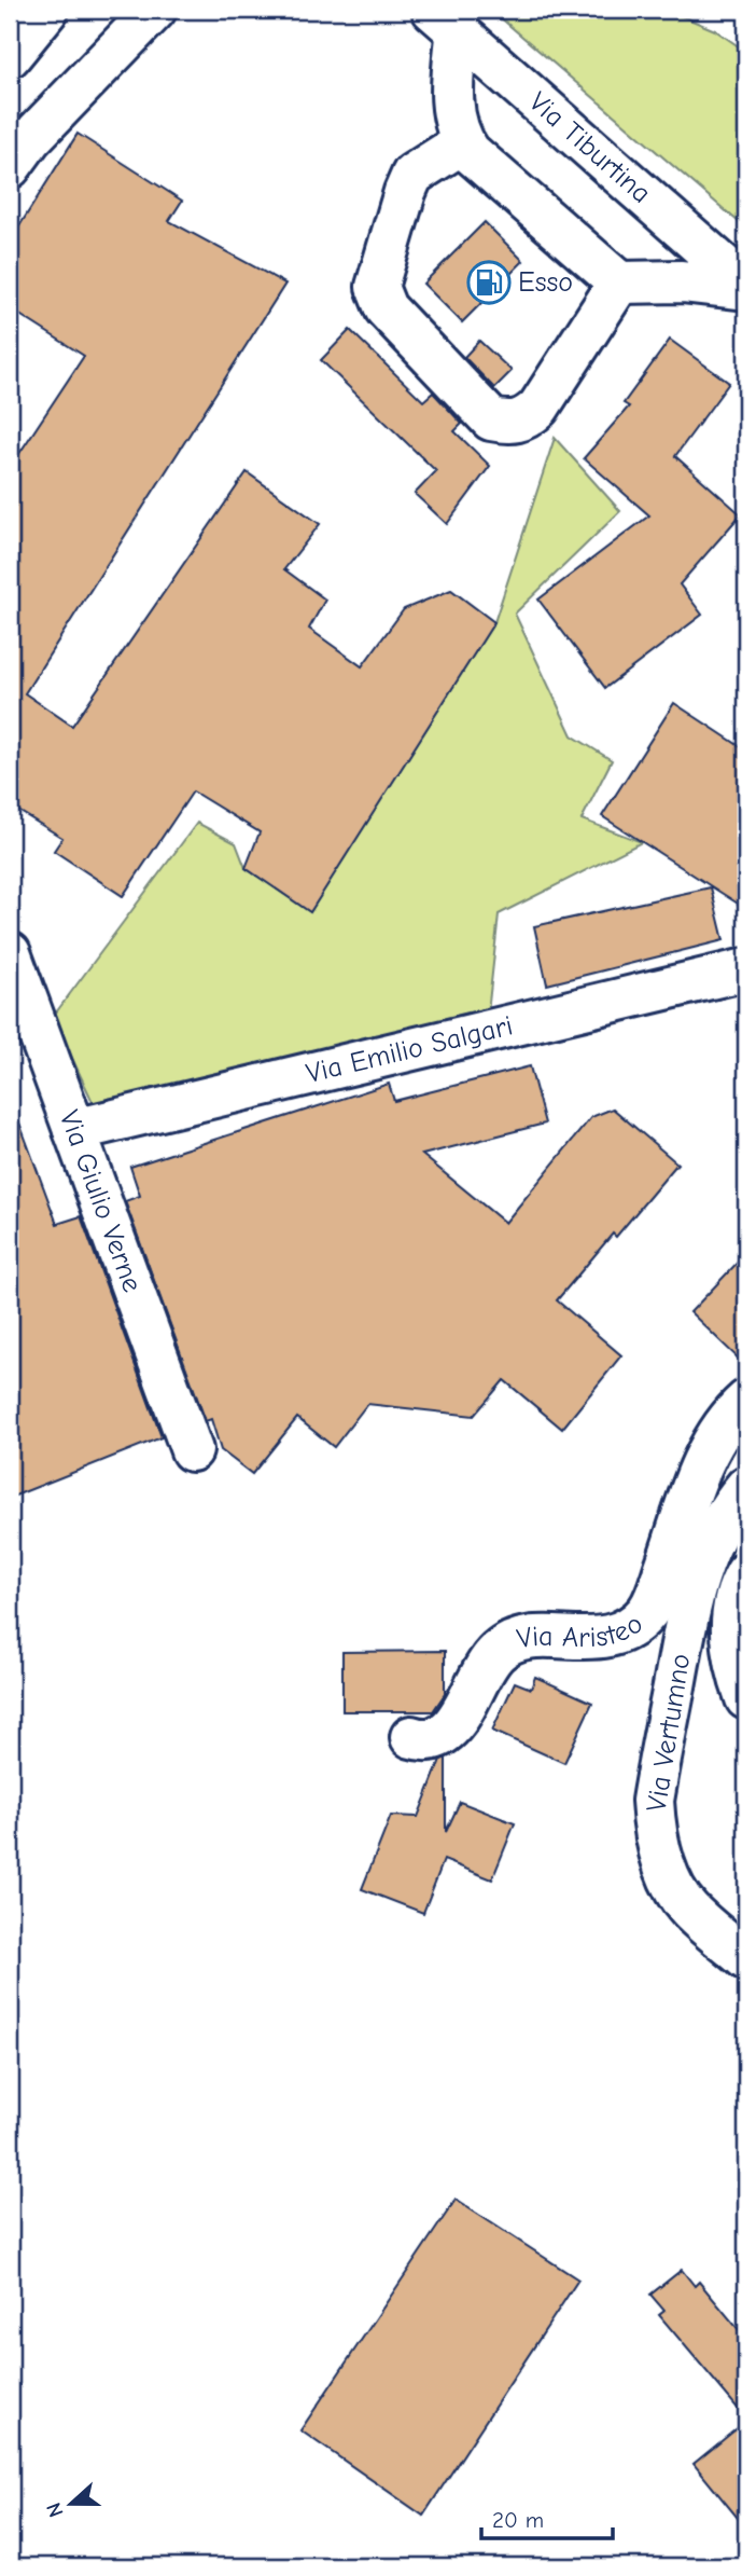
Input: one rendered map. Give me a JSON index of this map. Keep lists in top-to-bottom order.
{
  "streets": {
    "street": [
      "Via Tiburtina",
      "Via Emilio Salgari",
      "Via Giulio Verne",
      "Via Aristeo",
      "Via Vertumno"
    ]
  },
  "crossings": [
    ["Via Emilio Salgari", "Via Giulio Verne"]
  ],
  "places": {
    "fuel station": ["Esso"]
  },
  "scale_bar": "20 m",
  "north": "left"
}
